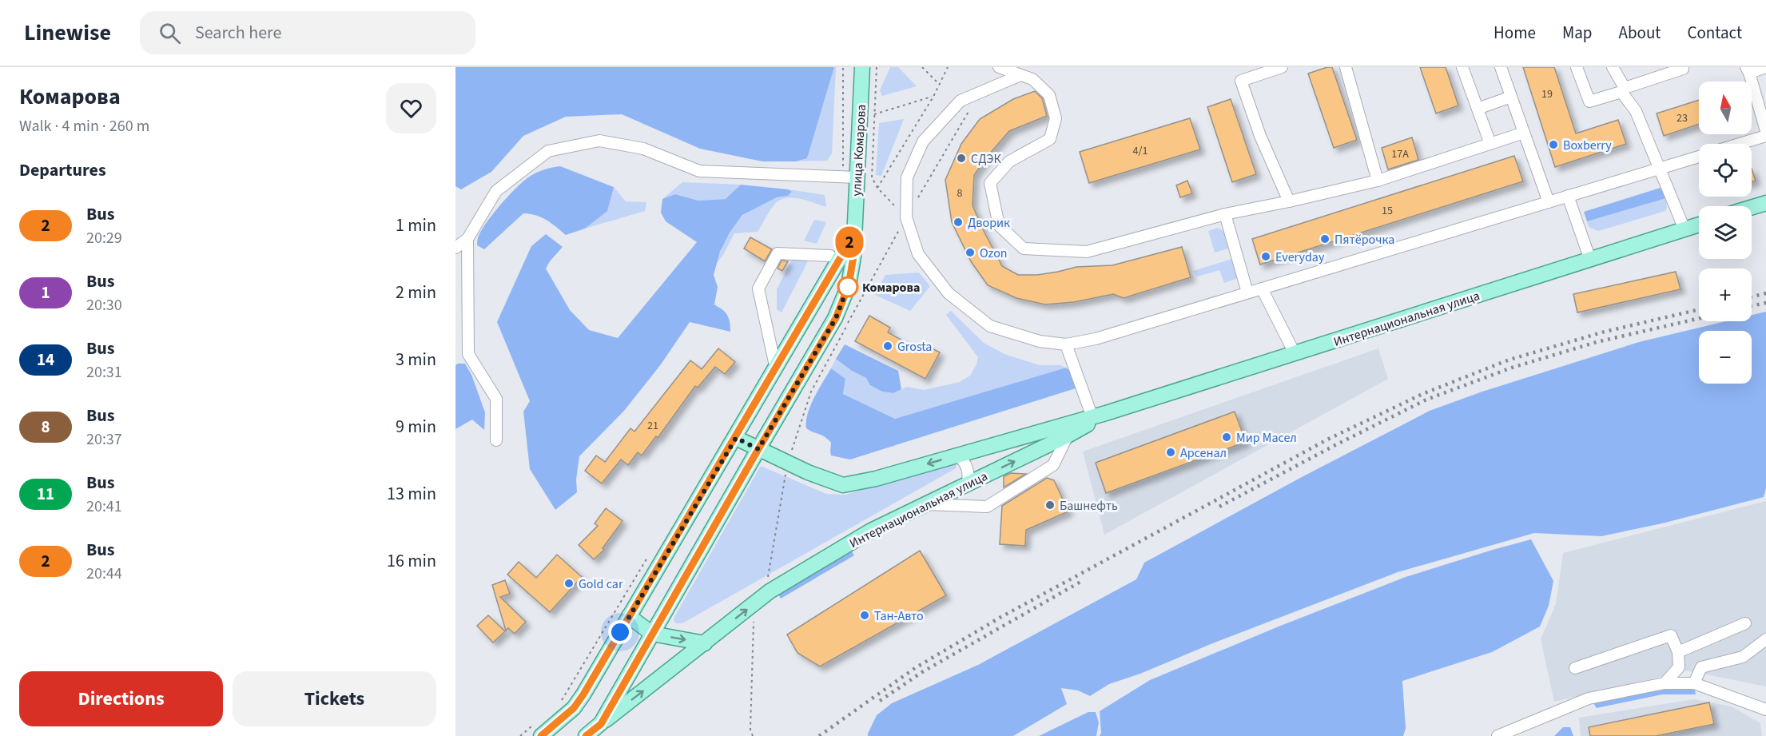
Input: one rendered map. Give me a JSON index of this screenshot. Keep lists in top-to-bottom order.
{
  "streets": {
    "main road": ["улица Комарова", "Интернациональная улица"]
  },
  "crossings": [
    ["улица Комарова", "Интернациональная улица"]
  ],
  "places": [
    "Boxberry",
    "СДЭК",
    "Дворик",
    "Пятёрочка",
    "Ozon",
    "Everyday",
    "Комарова",
    "Grosta",
    "Мир Масел",
    "Арсенал",
    "Башнефть",
    "Gold car",
    "Тан-Авто"
  ],
  "lines": ["bus line 2"],
  "house_numbers": [
    "19",
    "23",
    "4/1",
    "17А",
    "8",
    "15",
    "21"
  ],
  "north": "top",
  "page": {
    "header": "Linewise",
    "search": "Search here",
    "nav": [
      "Home",
      "Map",
      "About",
      "Contact"
    ],
    "heading": [
      ["Комарова", "Walk · 4 min · 260 m"],
      "Departures"
    ],
    "on_map": "2",
    "map_buttons": ["+", "−"],
    "list": [
      {
        "mark": "2",
        "name": "Bus",
        "note": "20:29",
        "value": "1 min"
      },
      {
        "mark": "1",
        "name": "Bus",
        "note": "20:30",
        "value": "2 min"
      },
      {
        "mark": "14",
        "name": "Bus",
        "note": "20:31",
        "value": "3 min"
      },
      {
        "mark": "8",
        "name": "Bus",
        "note": "20:37",
        "value": "9 min"
      },
      {
        "mark": "11",
        "name": "Bus",
        "note": "20:41",
        "value": "13 min"
      },
      {
        "mark": "2",
        "name": "Bus",
        "note": "20:44",
        "value": "16 min"
      }
    ],
    "buttons": ["Directions", "Tickets"]
  }
}
